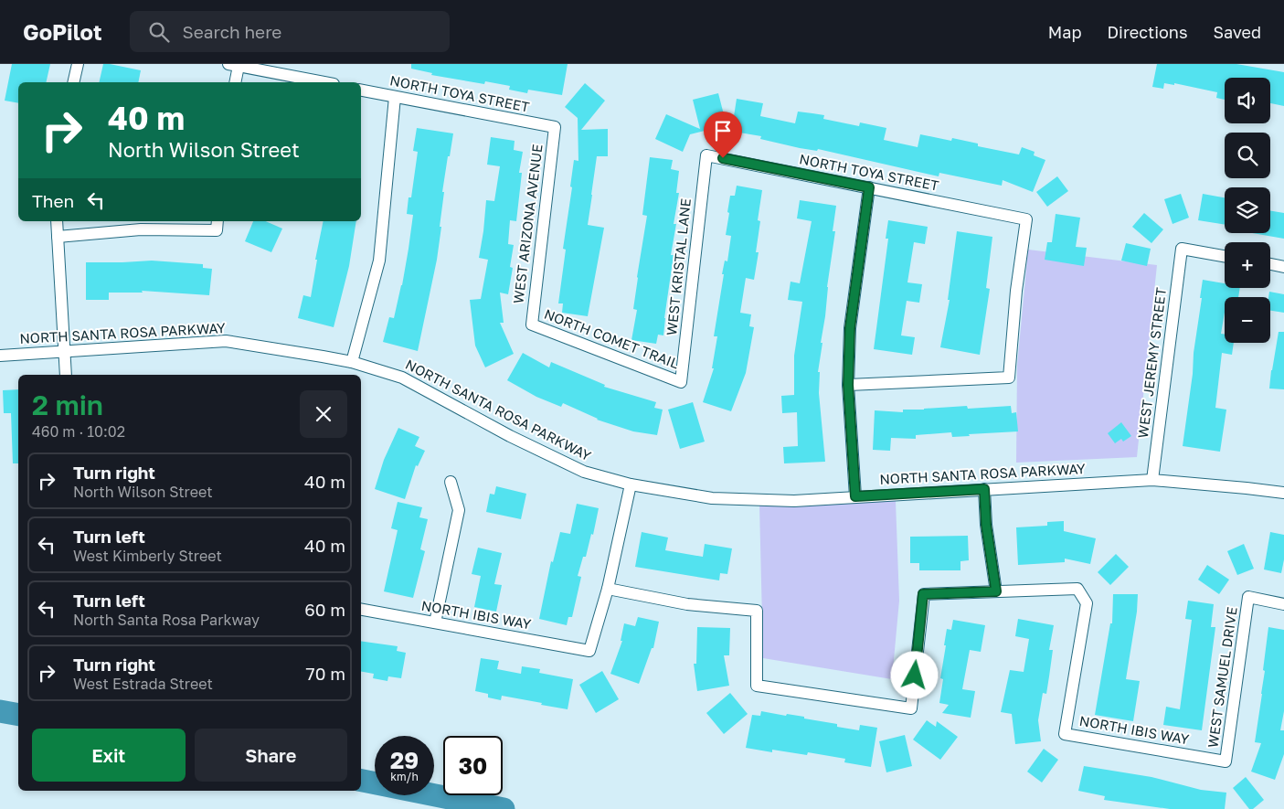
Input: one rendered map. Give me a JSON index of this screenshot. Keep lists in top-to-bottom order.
{
  "streets": {
    "street": [
      "NORTH TOYA STREET",
      "WEST ARIZONA AVENUE",
      "WEST KRISTAL LANE",
      "NORTH SANTA ROSA PARKWAY",
      "NORTH COMET TRAIL",
      "WEST JEREMY STREET",
      "NORTH IBIS WAY",
      "WEST SAMUEL DRIVE"
    ]
  },
  "crossings": [
    ["NORTH TOYA STREET", "WEST ARIZONA AVENUE"],
    ["NORTH TOYA STREET", "WEST KRISTAL LANE"],
    ["WEST ARIZONA AVENUE", "NORTH COMET TRAIL"],
    ["WEST KRISTAL LANE", "NORTH COMET TRAIL"],
    ["NORTH SANTA ROSA PARKWAY", "WEST JEREMY STREET"],
    ["NORTH IBIS WAY", "WEST SAMUEL DRIVE"]
  ],
  "page": {
    "header": "GoPilot",
    "search": "Search here",
    "nav": ["Map", "Directions", "Saved"],
    "map_buttons": ["+", "−"],
    "turn": ["40 m", "North Wilson Street"],
    "then": "Then",
    "heading": ["2 min", "460 m · 10:02"],
    "list": [
      {
        "name": "Turn right",
        "note": "North Wilson Street",
        "value": "40 m"
      },
      {
        "name": "Turn left",
        "note": "West Kimberly Street",
        "value": "40 m"
      },
      {
        "name": "Turn left",
        "note": "North Santa Rosa Parkway",
        "value": "60 m"
      },
      {
        "name": "Turn right",
        "note": "West Estrada Street",
        "value": "70 m"
      }
    ],
    "buttons": ["Exit", "Share"],
    "speed": "29 km/h",
    "limit": "30"
  }
}
